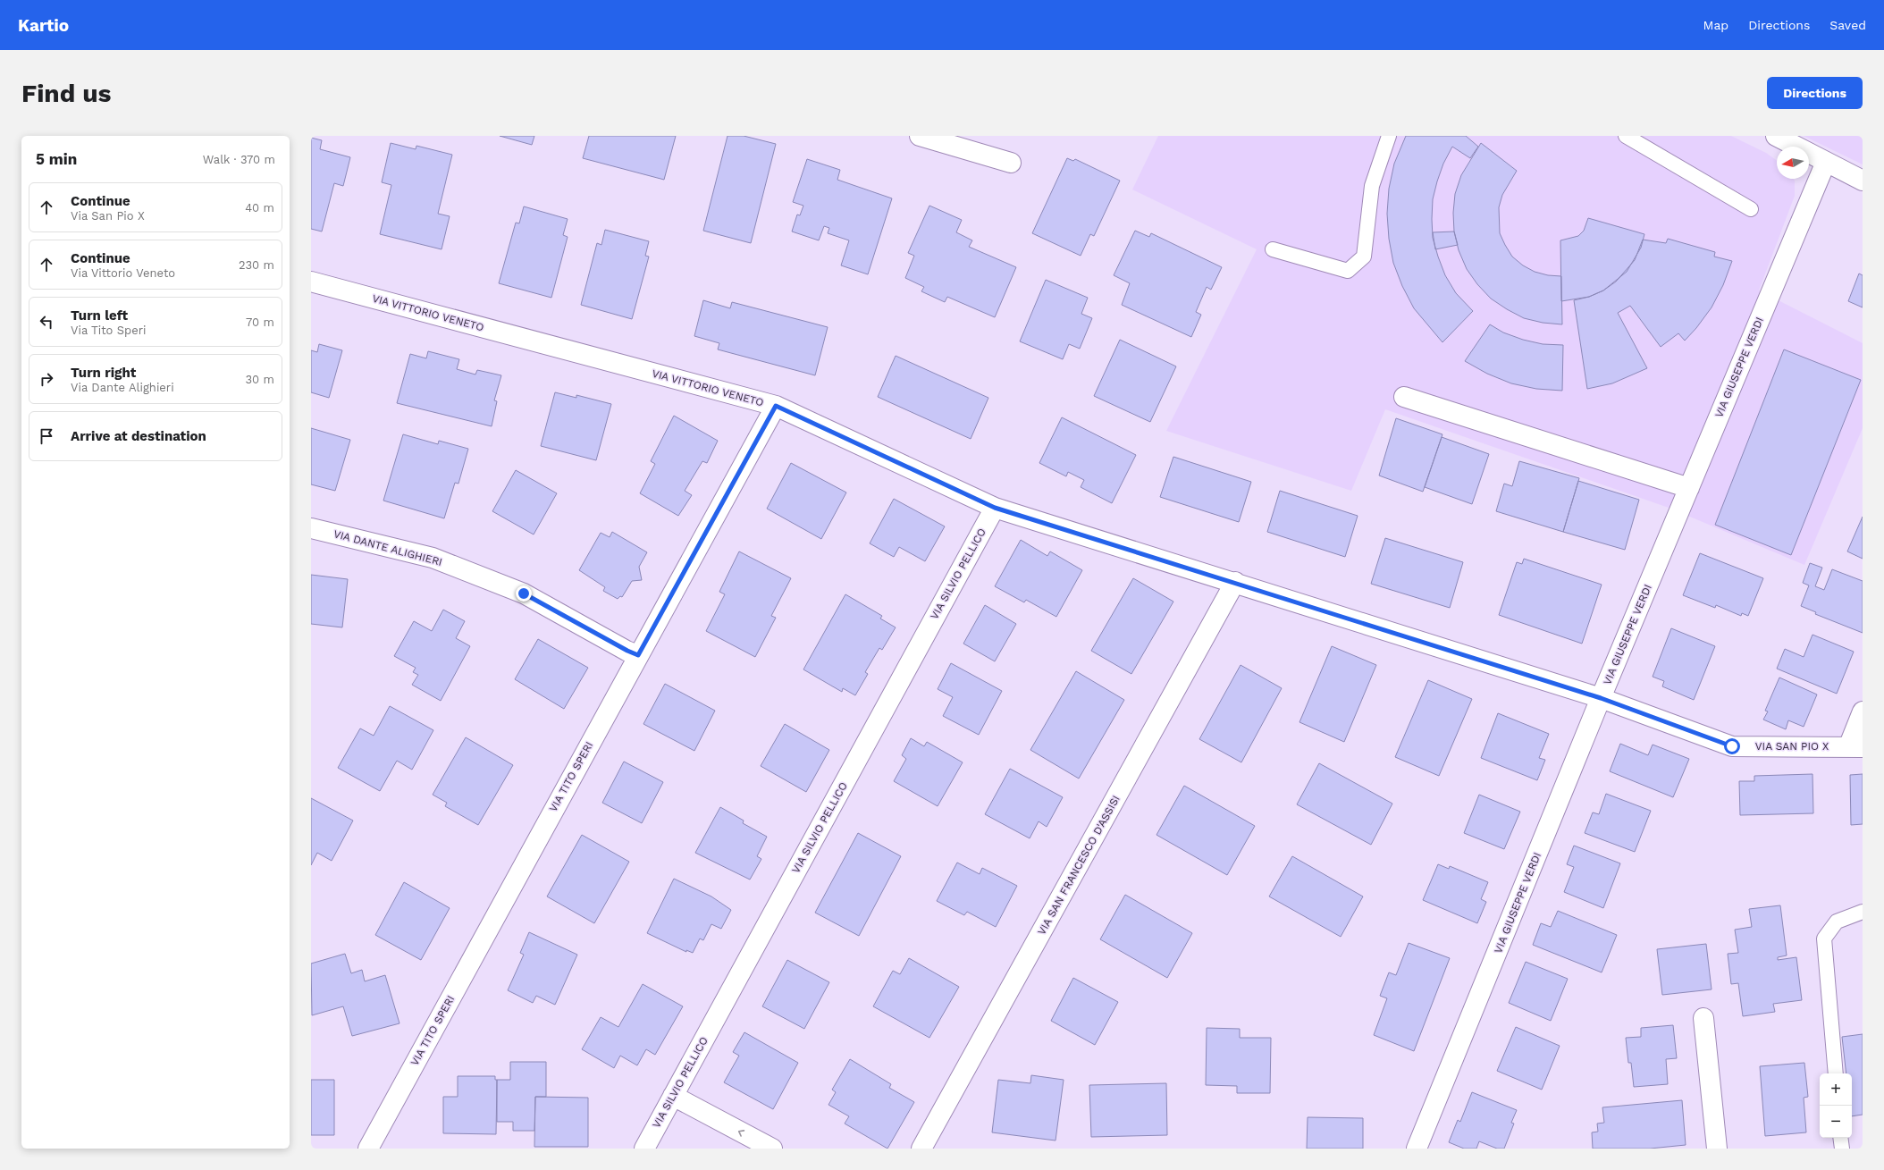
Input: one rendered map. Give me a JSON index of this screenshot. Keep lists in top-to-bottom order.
{
  "streets": {
    "street": [
      "VIA VITTORIO VENETO",
      "VIA GIUSEPPE VERDI",
      "VIA DANTE ALIGHIERI",
      "VIA SILVIO PELLICO",
      "VIA SAN PIO X",
      "VIA TITO SPERI",
      "VIA SAN FRANCESCO D'ASSISI"
    ]
  },
  "crossings": [
    ["VIA VITTORIO VENETO", "VIA GIUSEPPE VERDI"],
    ["VIA VITTORIO VENETO", "VIA SILVIO PELLICO"],
    ["VIA VITTORIO VENETO", "VIA SAN PIO X"],
    ["VIA VITTORIO VENETO", "VIA TITO SPERI"],
    ["VIA VITTORIO VENETO", "VIA SAN FRANCESCO D'ASSISI"],
    ["VIA GIUSEPPE VERDI", "VIA SAN PIO X"],
    ["VIA DANTE ALIGHIERI", "VIA TITO SPERI"]
  ],
  "north": "left",
  "page": {
    "header": "Kartio",
    "nav": ["Map", "Directions", "Saved"],
    "buttons": "Directions",
    "title": "Find us",
    "heading": ["5 min", "Walk · 370 m"],
    "list": [
      ["Continue", "Via San Pio X", "40 m"],
      ["Continue", "Via Vittorio Veneto", "230 m"],
      ["Turn left", "Via Tito Speri", "70 m"],
      ["Turn right", "Via Dante Alighieri", "30 m"],
      "Arrive at destination"
    ],
    "map_buttons": ["+", "−"]
  }
}
